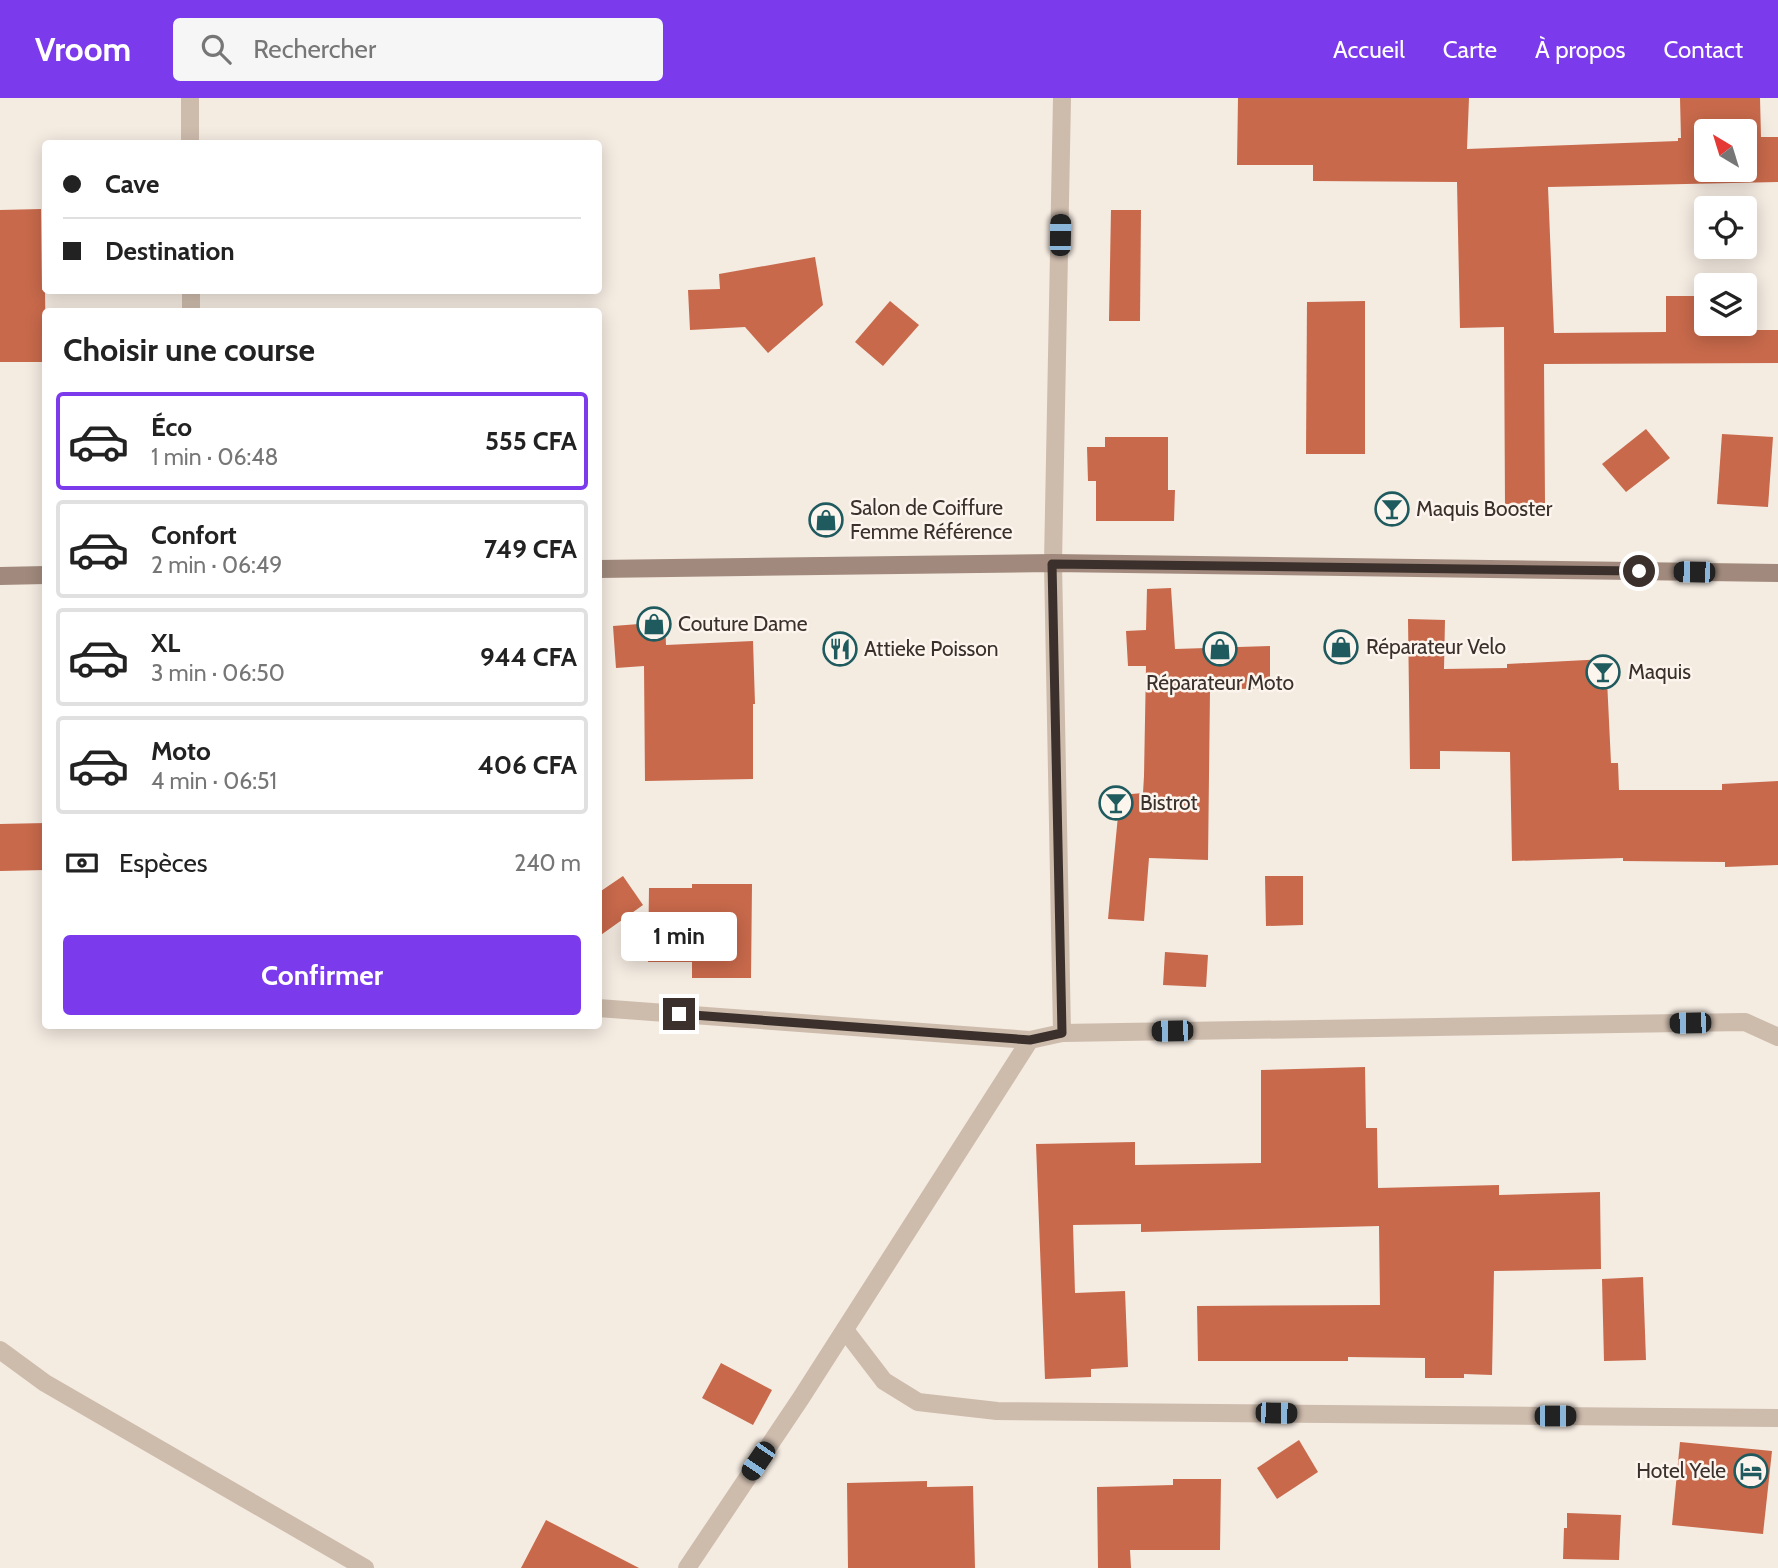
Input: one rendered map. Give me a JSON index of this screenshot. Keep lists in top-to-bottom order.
{
  "places": {
    "bar": ["Maquis Booster", "Maquis", "Bistrot"],
    "shop": [
      "Salon de Coiffure Femme Référence",
      "Couture Dame",
      "Réparateur Velo",
      "Réparateur Moto"
    ],
    "restaurant": ["Attieke Poisson"],
    "hotel": ["Hotel Yele"]
  },
  "north": "top left",
  "page": {
    "header": "Vroom",
    "search": "Rechercher",
    "nav": [
      "Accueil",
      "Carte",
      "À propos",
      "Contact"
    ],
    "banner": ["Cave", "Destination"],
    "heading": "Choisir une course",
    "list": [
      {
        "name": "Éco",
        "note": "1 min · 06:48",
        "value": "555 CFA"
      },
      {
        "name": "Confort",
        "note": "2 min · 06:49",
        "value": "749 CFA"
      },
      {
        "name": "XL",
        "note": "3 min · 06:50",
        "value": "944 CFA"
      },
      {
        "name": "Moto",
        "note": "4 min · 06:51",
        "value": "406 CFA"
      }
    ],
    "pay": ["Espèces", "240 m"],
    "bubble": "1 min",
    "buttons": "Confirmer"
  }
}
